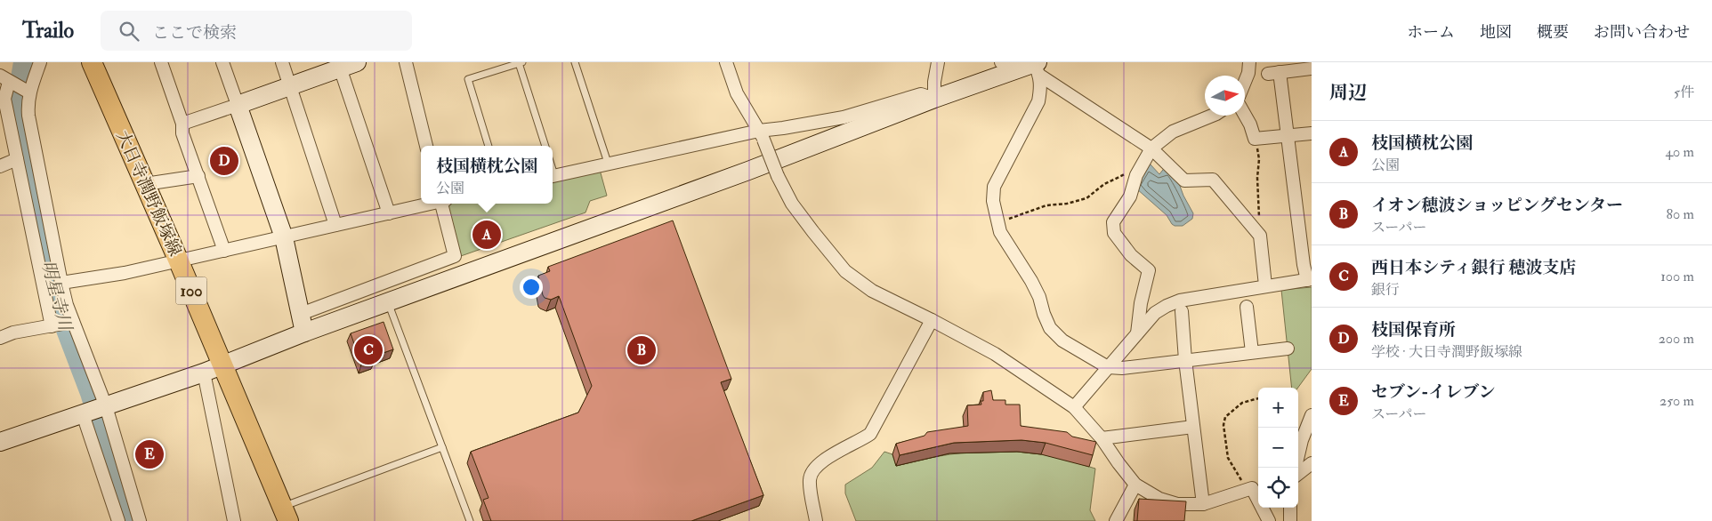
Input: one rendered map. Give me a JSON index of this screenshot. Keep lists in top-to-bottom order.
{
  "streets": {
    "main road": ["大日寺潤野飯塚線", "100"]
  },
  "water": ["明星寺川"],
  "north": "right",
  "page": {
    "header": "Trailo",
    "search": "ここで検索",
    "nav": [
      "ホーム",
      "地図",
      "概要",
      "お問い合わせ"
    ],
    "heading": ["周辺", "5件"],
    "list": [
      {
        "mark": "A",
        "name": "枝国横枕公園",
        "note": "公園",
        "value": "40 m"
      },
      {
        "mark": "B",
        "name": "イオン穂波ショッピングセンター",
        "note": "スーパー",
        "value": "80 m"
      },
      {
        "mark": "C",
        "name": "西日本シティ銀行 穂波支店",
        "note": "銀行",
        "value": "100 m"
      },
      {
        "mark": "D",
        "name": "枝国保育所",
        "note": "学校 · 大日寺潤野飯塚線",
        "value": "200 m"
      },
      {
        "mark": "E",
        "name": "セブン-イレブン",
        "note": "スーパー",
        "value": "250 m"
      }
    ],
    "pins": [
      "D",
      "A",
      "B",
      "C",
      "E"
    ],
    "popup": ["枝国横枕公園", "公園"],
    "map_buttons": ["+", "−"]
  }
}
